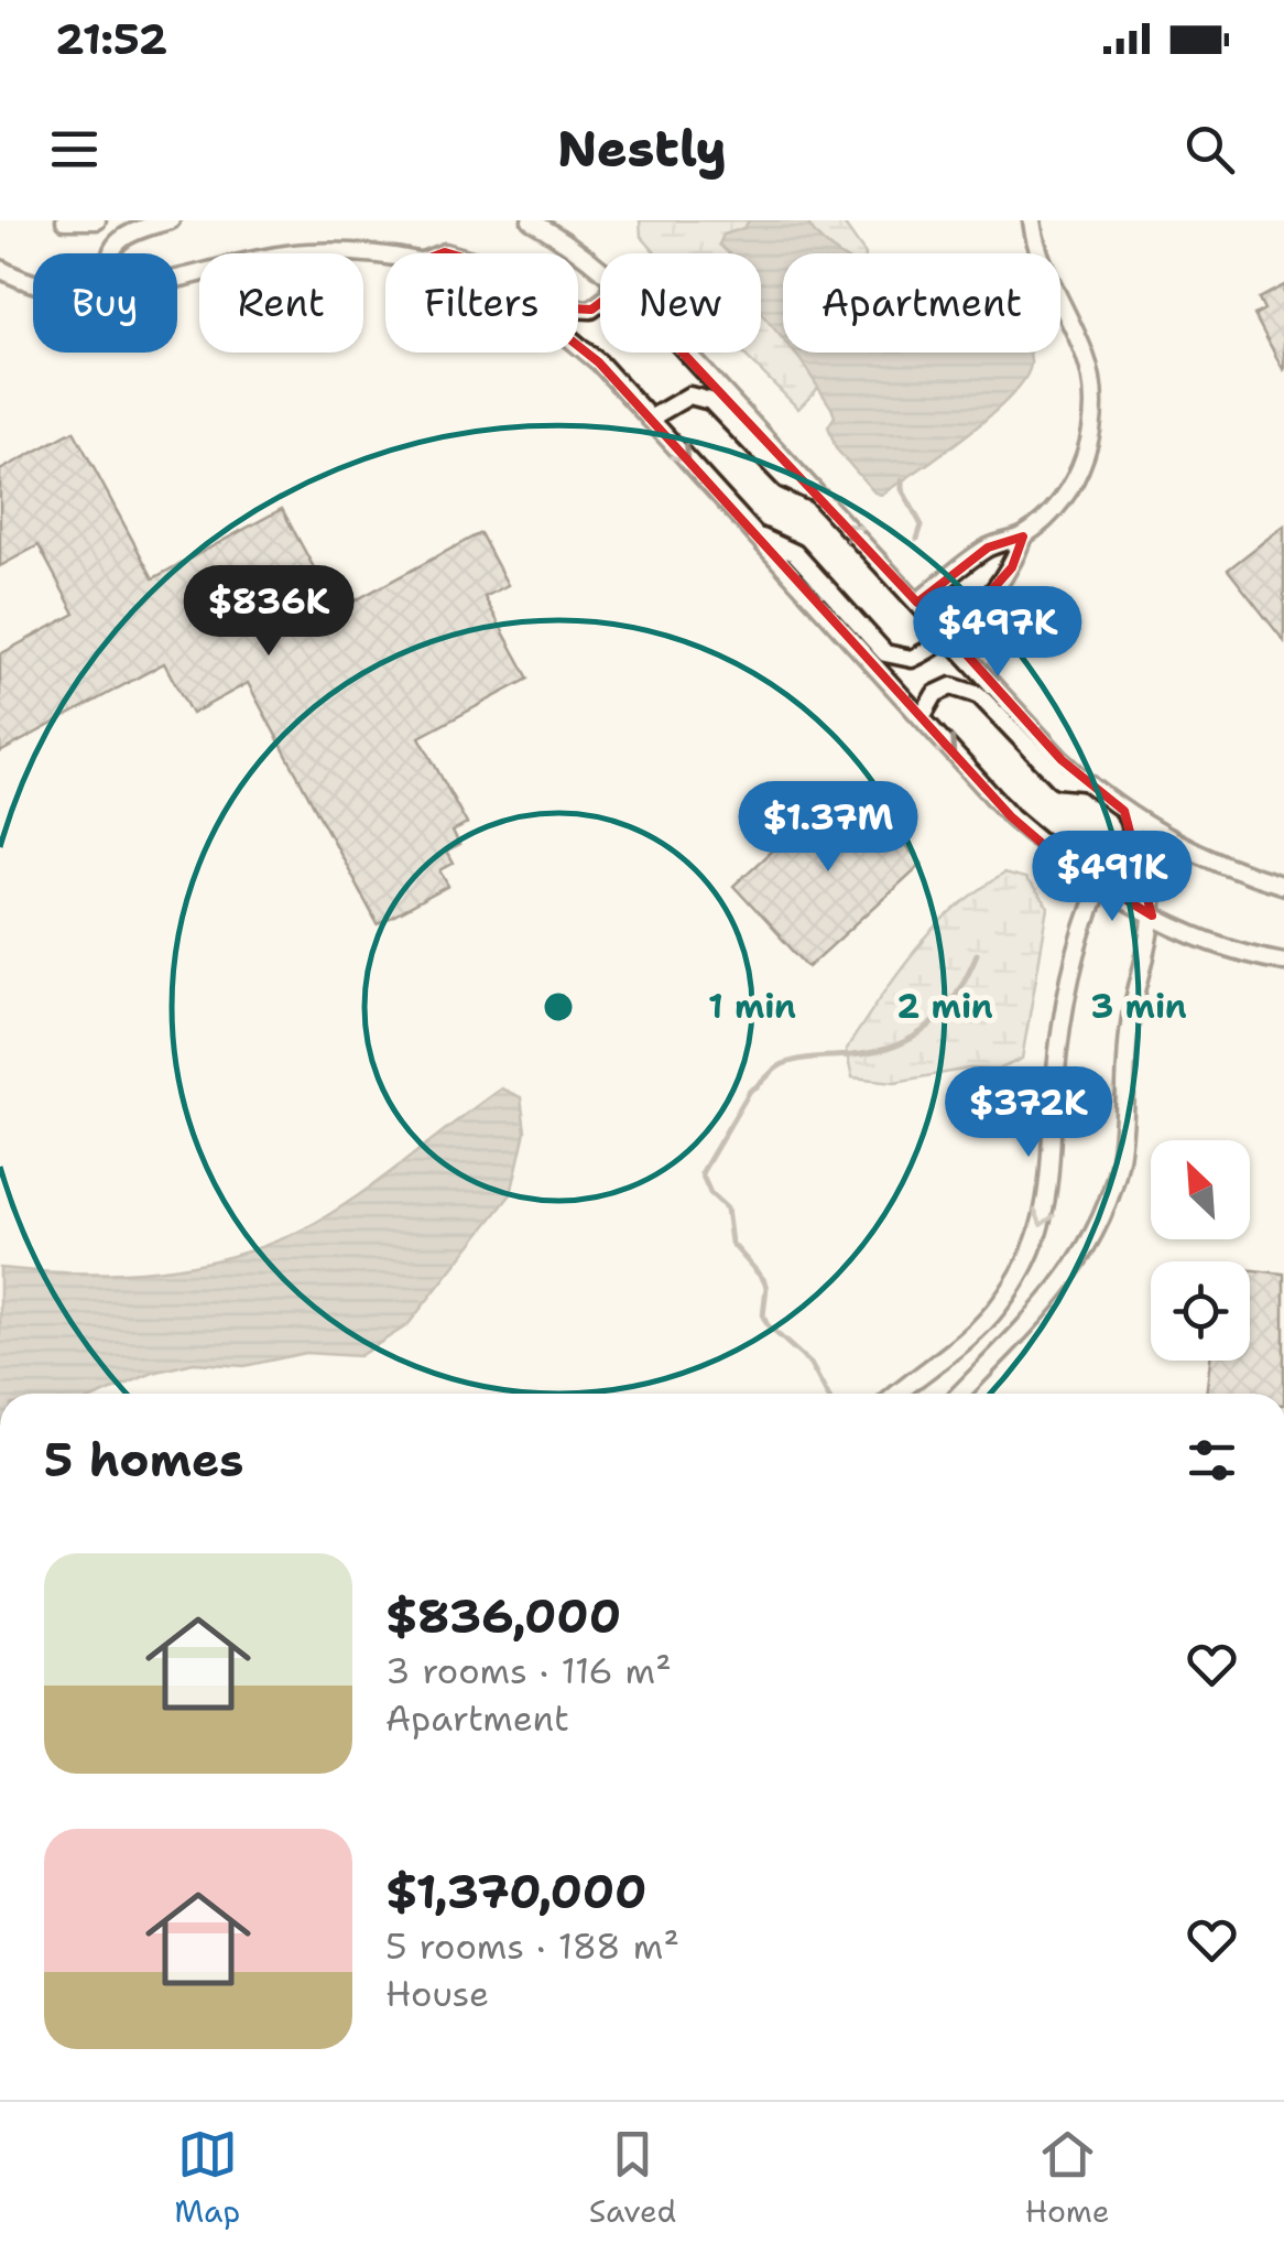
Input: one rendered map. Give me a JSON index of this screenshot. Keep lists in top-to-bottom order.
{
  "north": "top left",
  "page": {
    "status": "21:52",
    "header": "Nestly",
    "chip": [
      "Buy",
      "Rent",
      "Filters",
      "New",
      "Apartment"
    ],
    "price": [
      "$836K",
      "$497K",
      "$1.37M",
      "$491K",
      "$372K"
    ],
    "heading": "5 homes",
    "list": [
      {
        "name": "$836,000",
        "note": "3 rooms · 116 m² · Apartment"
      },
      {
        "name": "$1,370,000",
        "note": "5 rooms · 188 m² · House"
      }
    ],
    "tabs": ["Map", "Saved", "Home"]
  },
  "rings": ["1 min", "2 min", "3 min"]
}
